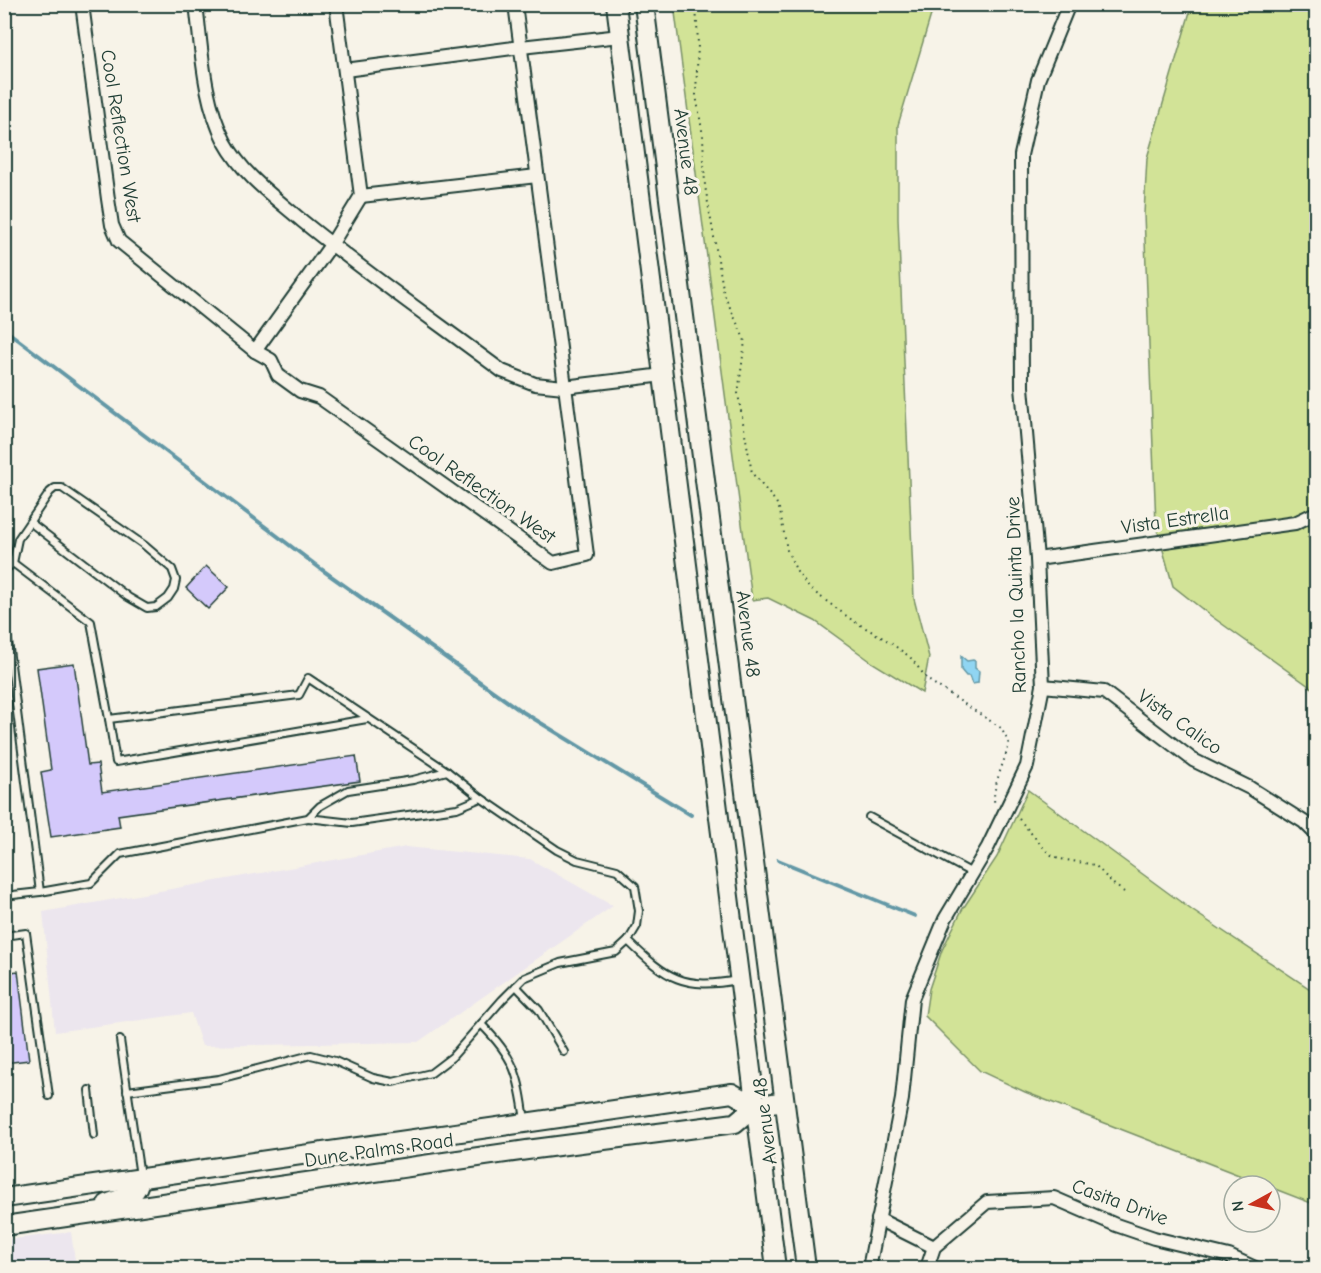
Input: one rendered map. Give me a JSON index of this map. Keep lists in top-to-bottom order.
{
  "streets": {
    "main road": ["Avenue 48", "Dune Palms Road"],
    "street": [
      "Cool Reflection West",
      "Vista Estrella",
      "Rancho la Quinta Drive",
      "Vista Calico",
      "Casita Drive"
    ]
  },
  "crossings": [
    ["Avenue 48", "Dune Palms Road"],
    ["Vista Estrella", "Rancho la Quinta Drive"],
    ["Rancho la Quinta Drive", "Vista Calico"]
  ],
  "north": "left"
}
